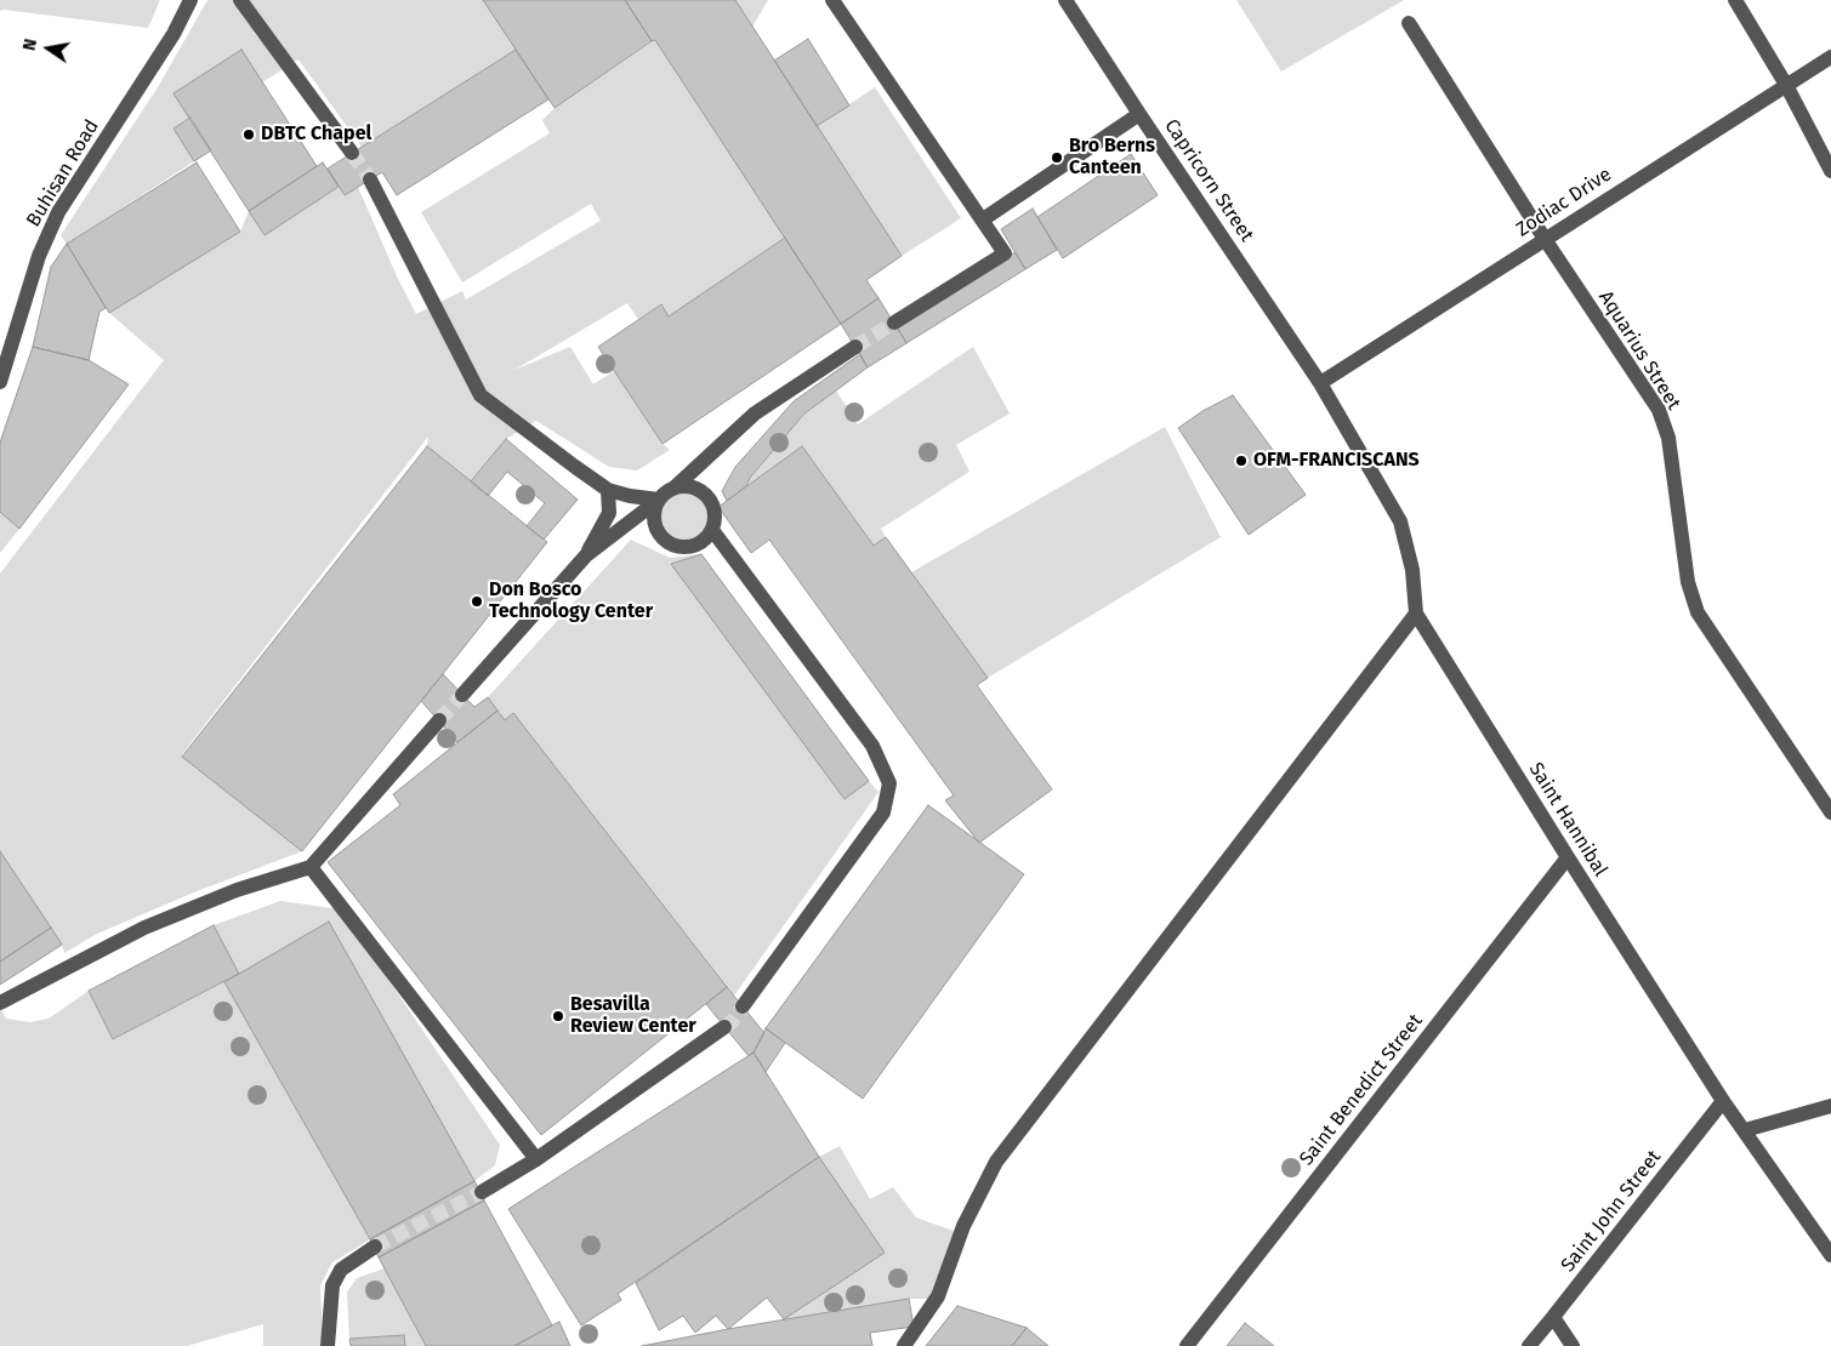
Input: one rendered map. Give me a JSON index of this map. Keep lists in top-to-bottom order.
{
  "streets": {
    "street": [
      "Buhisan Road",
      "Capricorn Street",
      "Zodiac Drive",
      "Aquarius Street",
      "Saint Hannibal",
      "Saint Benedict Street",
      "Saint John Street"
    ]
  },
  "crossings": [
    ["Capricorn Street", "Zodiac Drive"],
    ["Capricorn Street", "Saint Hannibal"],
    ["Zodiac Drive", "Aquarius Street"],
    ["Zodiac Drive", "Saint Hannibal"],
    ["Saint Hannibal", "Saint Benedict Street"],
    ["Saint Hannibal", "Saint John Street"]
  ],
  "places": [
    "DBTC Chapel",
    "Bro Berns Canteen",
    "OFM-FRANCISCANS",
    "Don Bosco Technology Center",
    "Besavilla Review Center"
  ],
  "north": "left"
}
